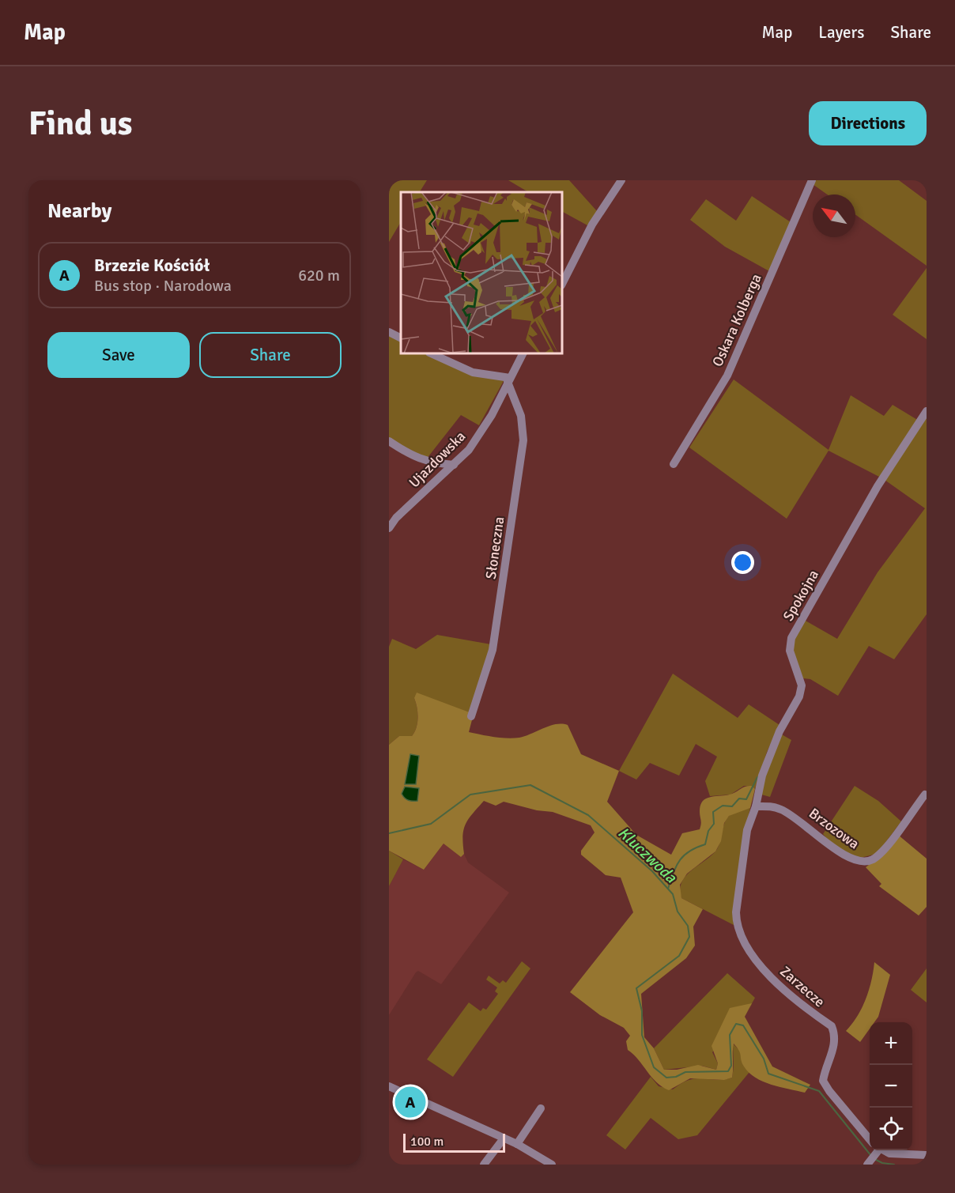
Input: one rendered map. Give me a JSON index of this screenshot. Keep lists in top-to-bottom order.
{
  "streets": {
    "street": [
      "Oskara Kolberga",
      "Ujazdowska",
      "Słoneczna",
      "Spokojna",
      "Brzozowa",
      "Zarzecze"
    ]
  },
  "crossings": [
    ["Ujazdowska", "Słoneczna"],
    ["Spokojna", "Brzozowa"],
    ["Spokojna", "Zarzecze"],
    ["Brzozowa", "Zarzecze"]
  ],
  "water": ["Kluczwoda"],
  "scale_bar": "100 m",
  "north": "top left",
  "page": {
    "header": "Map",
    "nav": ["Map", "Layers", "Share"],
    "buttons": [
      "Directions",
      ["Save", "Share"]
    ],
    "title": "Find us",
    "heading": "Nearby",
    "list": [
      {
        "mark": "A",
        "name": "Brzezie Kościół",
        "note": "Bus stop · Narodowa",
        "value": "620 m"
      }
    ],
    "map_buttons": ["+", "−"],
    "pins": "A",
    "scale": "100 m"
  }
}
